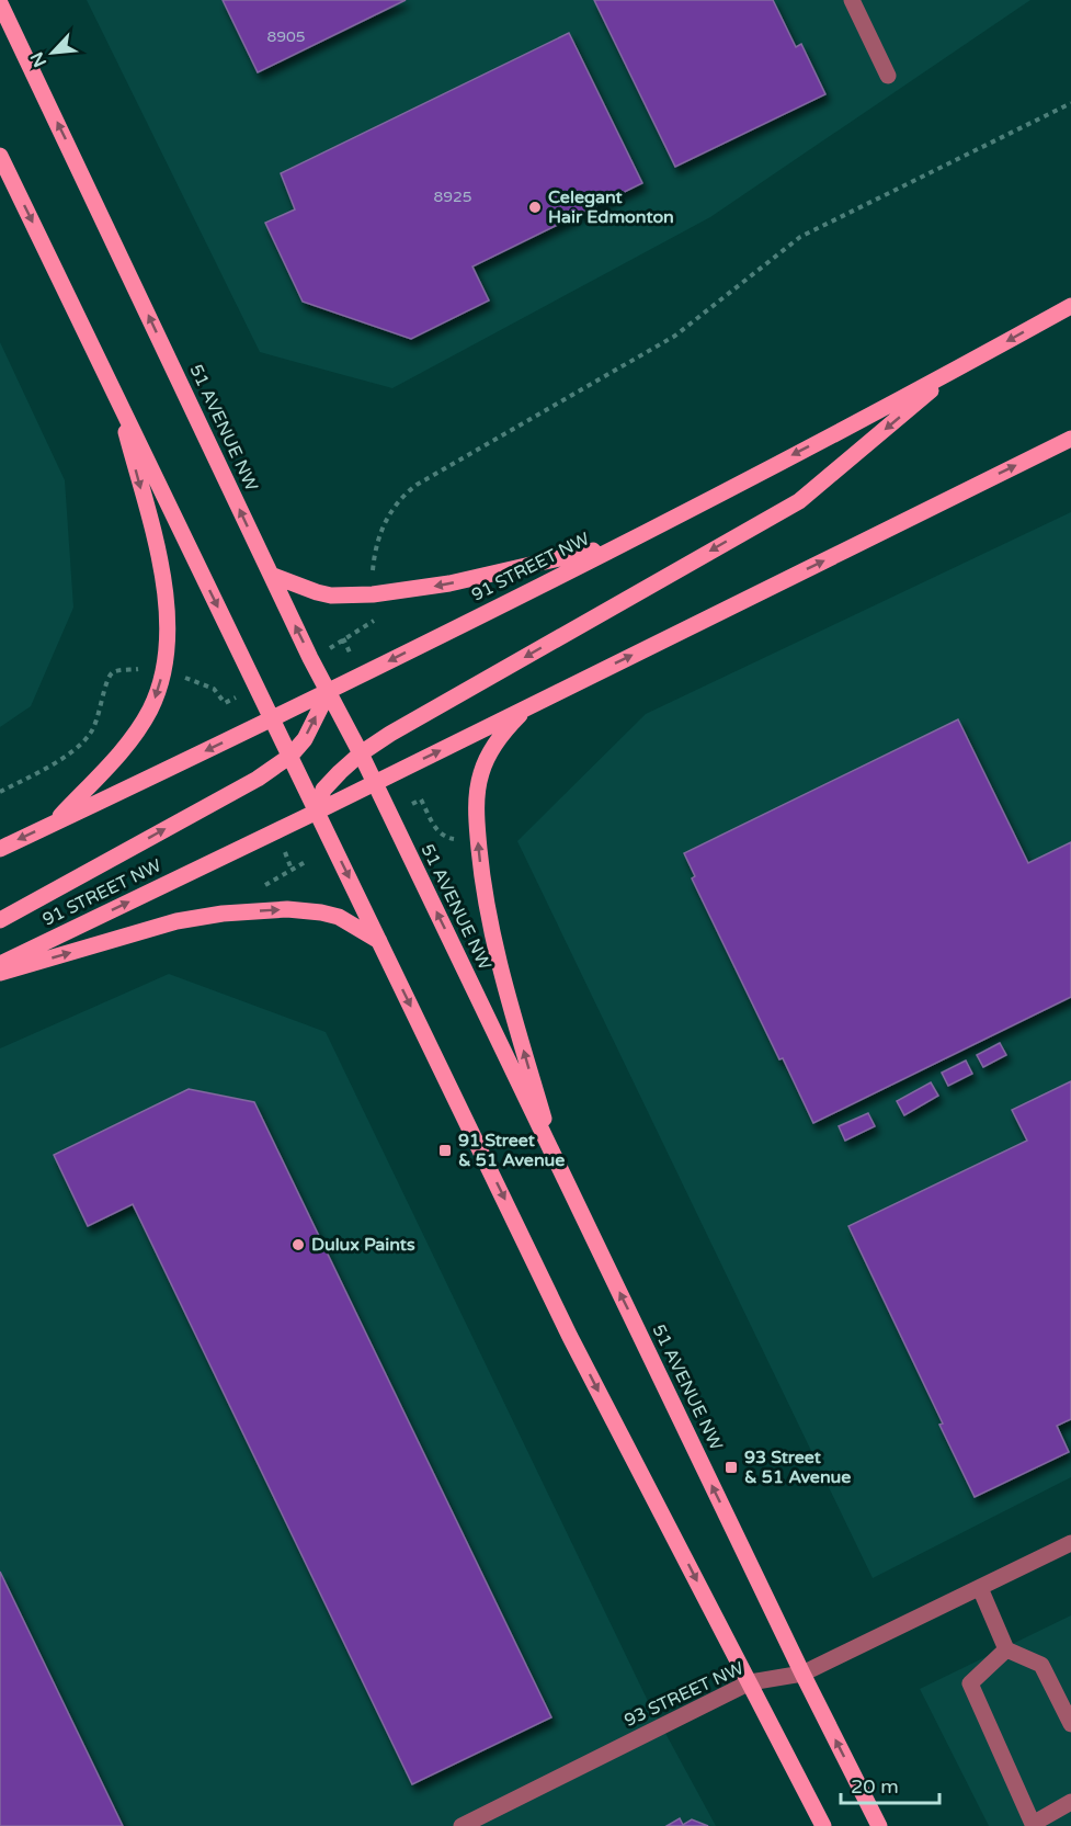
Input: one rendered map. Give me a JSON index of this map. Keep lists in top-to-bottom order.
{
  "streets": {
    "main road": ["51 AVENUE NW", "91 STREET NW"],
    "street": ["93 STREET NW"]
  },
  "crossings": [
    ["51 AVENUE NW", "91 STREET NW"],
    ["51 AVENUE NW", "93 STREET NW"]
  ],
  "places": {
    "other": ["Celegant Hair Edmonton", "Dulux Paints"],
    "transit": ["91 Street & 51 Avenue", "93 Street & 51 Avenue"]
  },
  "house_numbers": ["8905", "8925"],
  "scale_bar": "20 m",
  "north": "bottom left"
}
